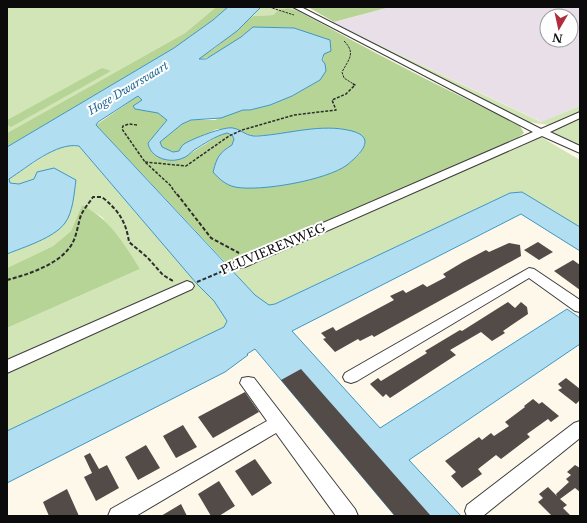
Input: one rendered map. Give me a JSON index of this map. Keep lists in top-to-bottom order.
{
  "streets": {
    "street": ["PLUVIERENWEG"]
  },
  "water": ["Hoge Dwarsvaart"],
  "north": "bottom"
}
